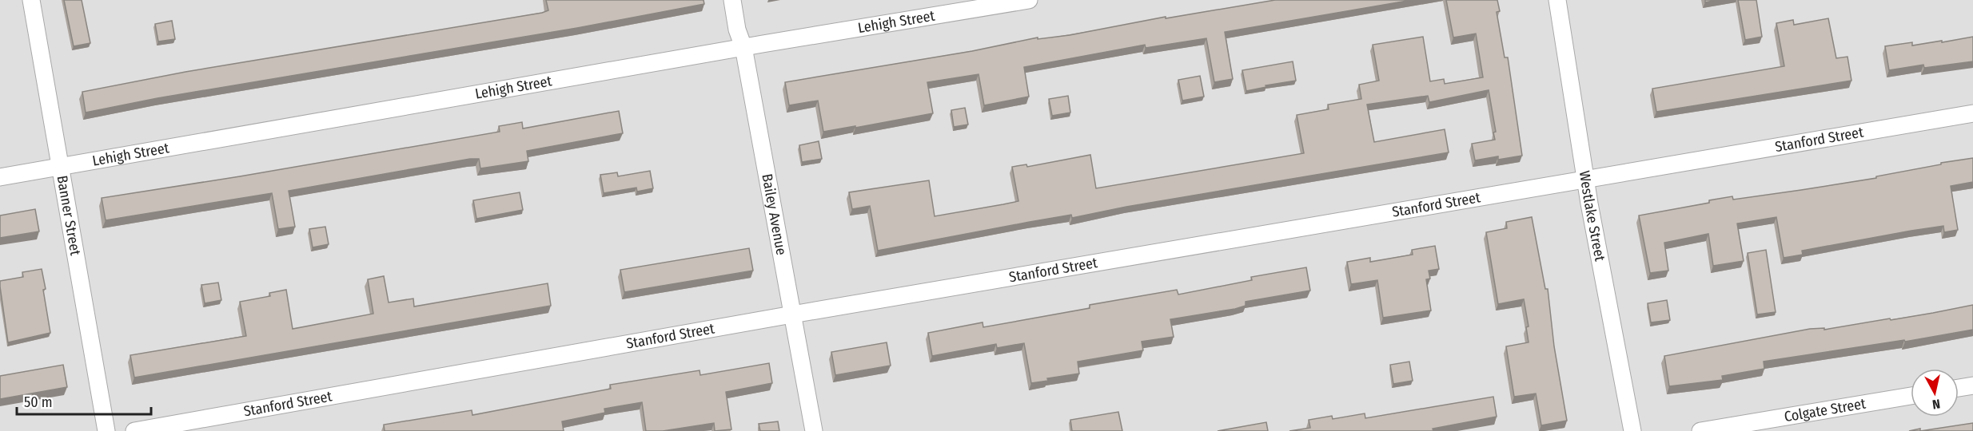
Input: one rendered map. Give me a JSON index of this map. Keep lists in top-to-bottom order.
{
  "streets": {
    "street": [
      "Lehigh Street",
      "Stanford Street",
      "Banner Street",
      "Bailey Avenue",
      "Westlake Street",
      "Colgate Street"
    ]
  },
  "crossings": [
    ["Lehigh Street", "Banner Street"],
    ["Lehigh Street", "Bailey Avenue"],
    ["Stanford Street", "Bailey Avenue"],
    ["Stanford Street", "Westlake Street"]
  ],
  "scale_bar": "50 m",
  "north": "bottom"
}
